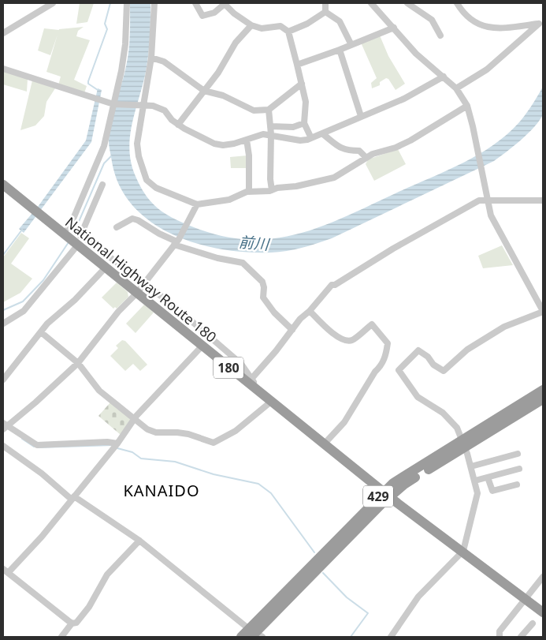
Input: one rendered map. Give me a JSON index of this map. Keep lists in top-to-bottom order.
{
  "streets": {
    "highway": ["National Highway Route 180", "180", "429"]
  },
  "crossings": [
    ["National Highway Route 180", "429"]
  ],
  "districts": ["KANAIDO"],
  "water": ["前川"]
}
